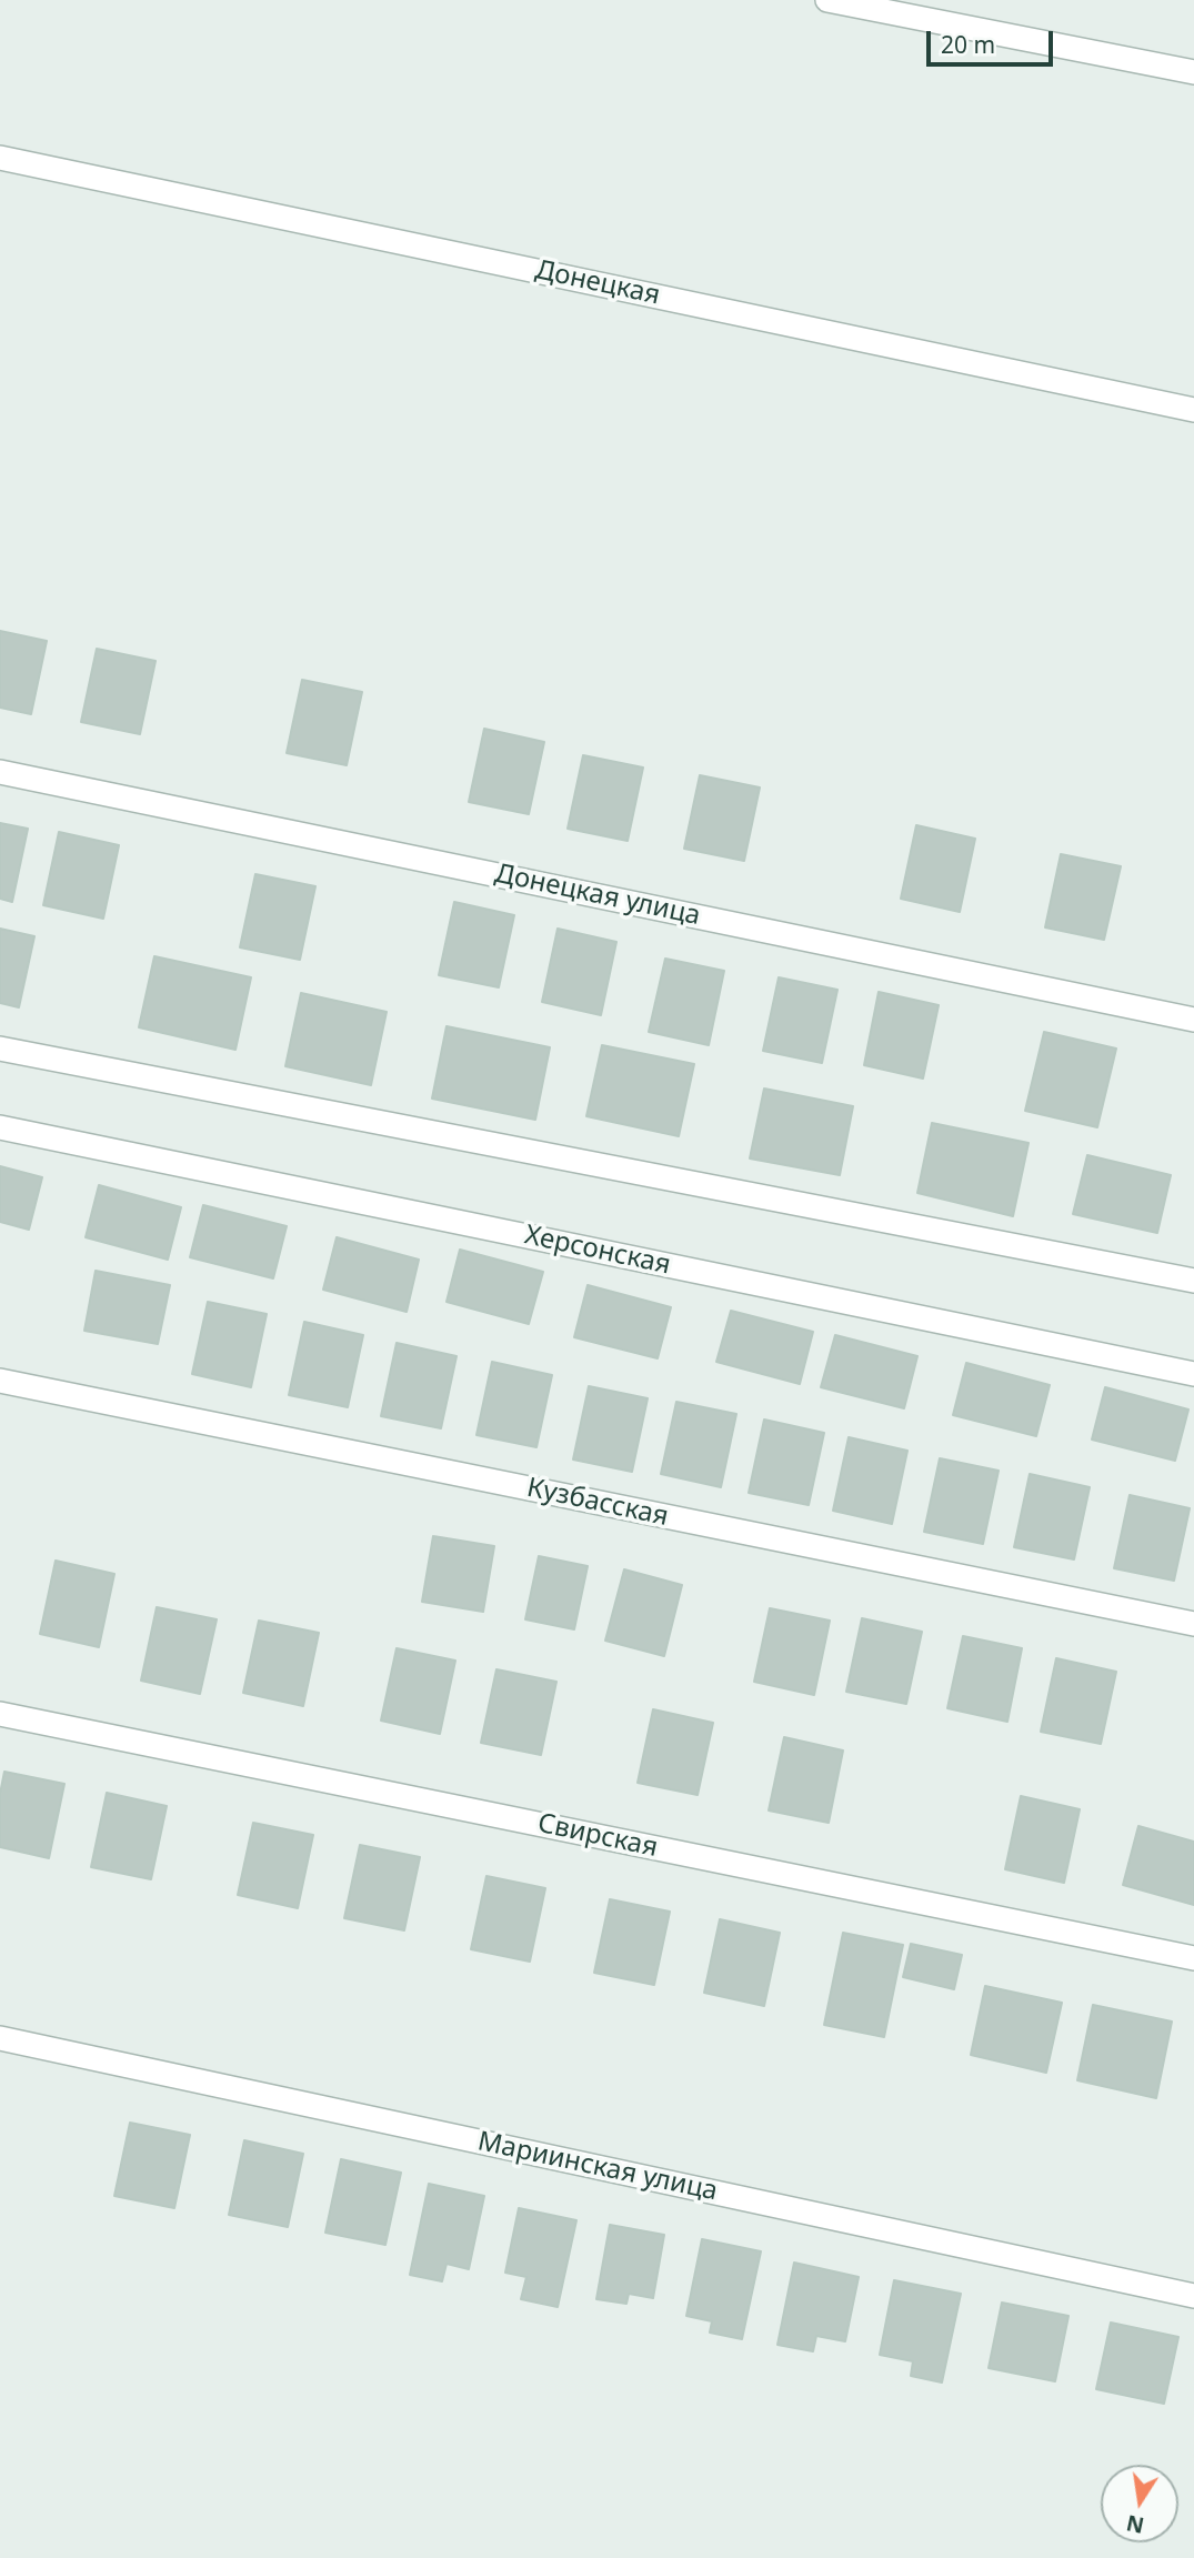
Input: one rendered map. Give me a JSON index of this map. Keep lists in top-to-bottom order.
{
  "streets": {
    "street": [
      "Донецкая",
      "Донецкая улица",
      "Херсонская",
      "Кузбасская",
      "Свирская",
      "Мариинская улица"
    ]
  },
  "scale_bar": "20 m",
  "north": "bottom"
}
